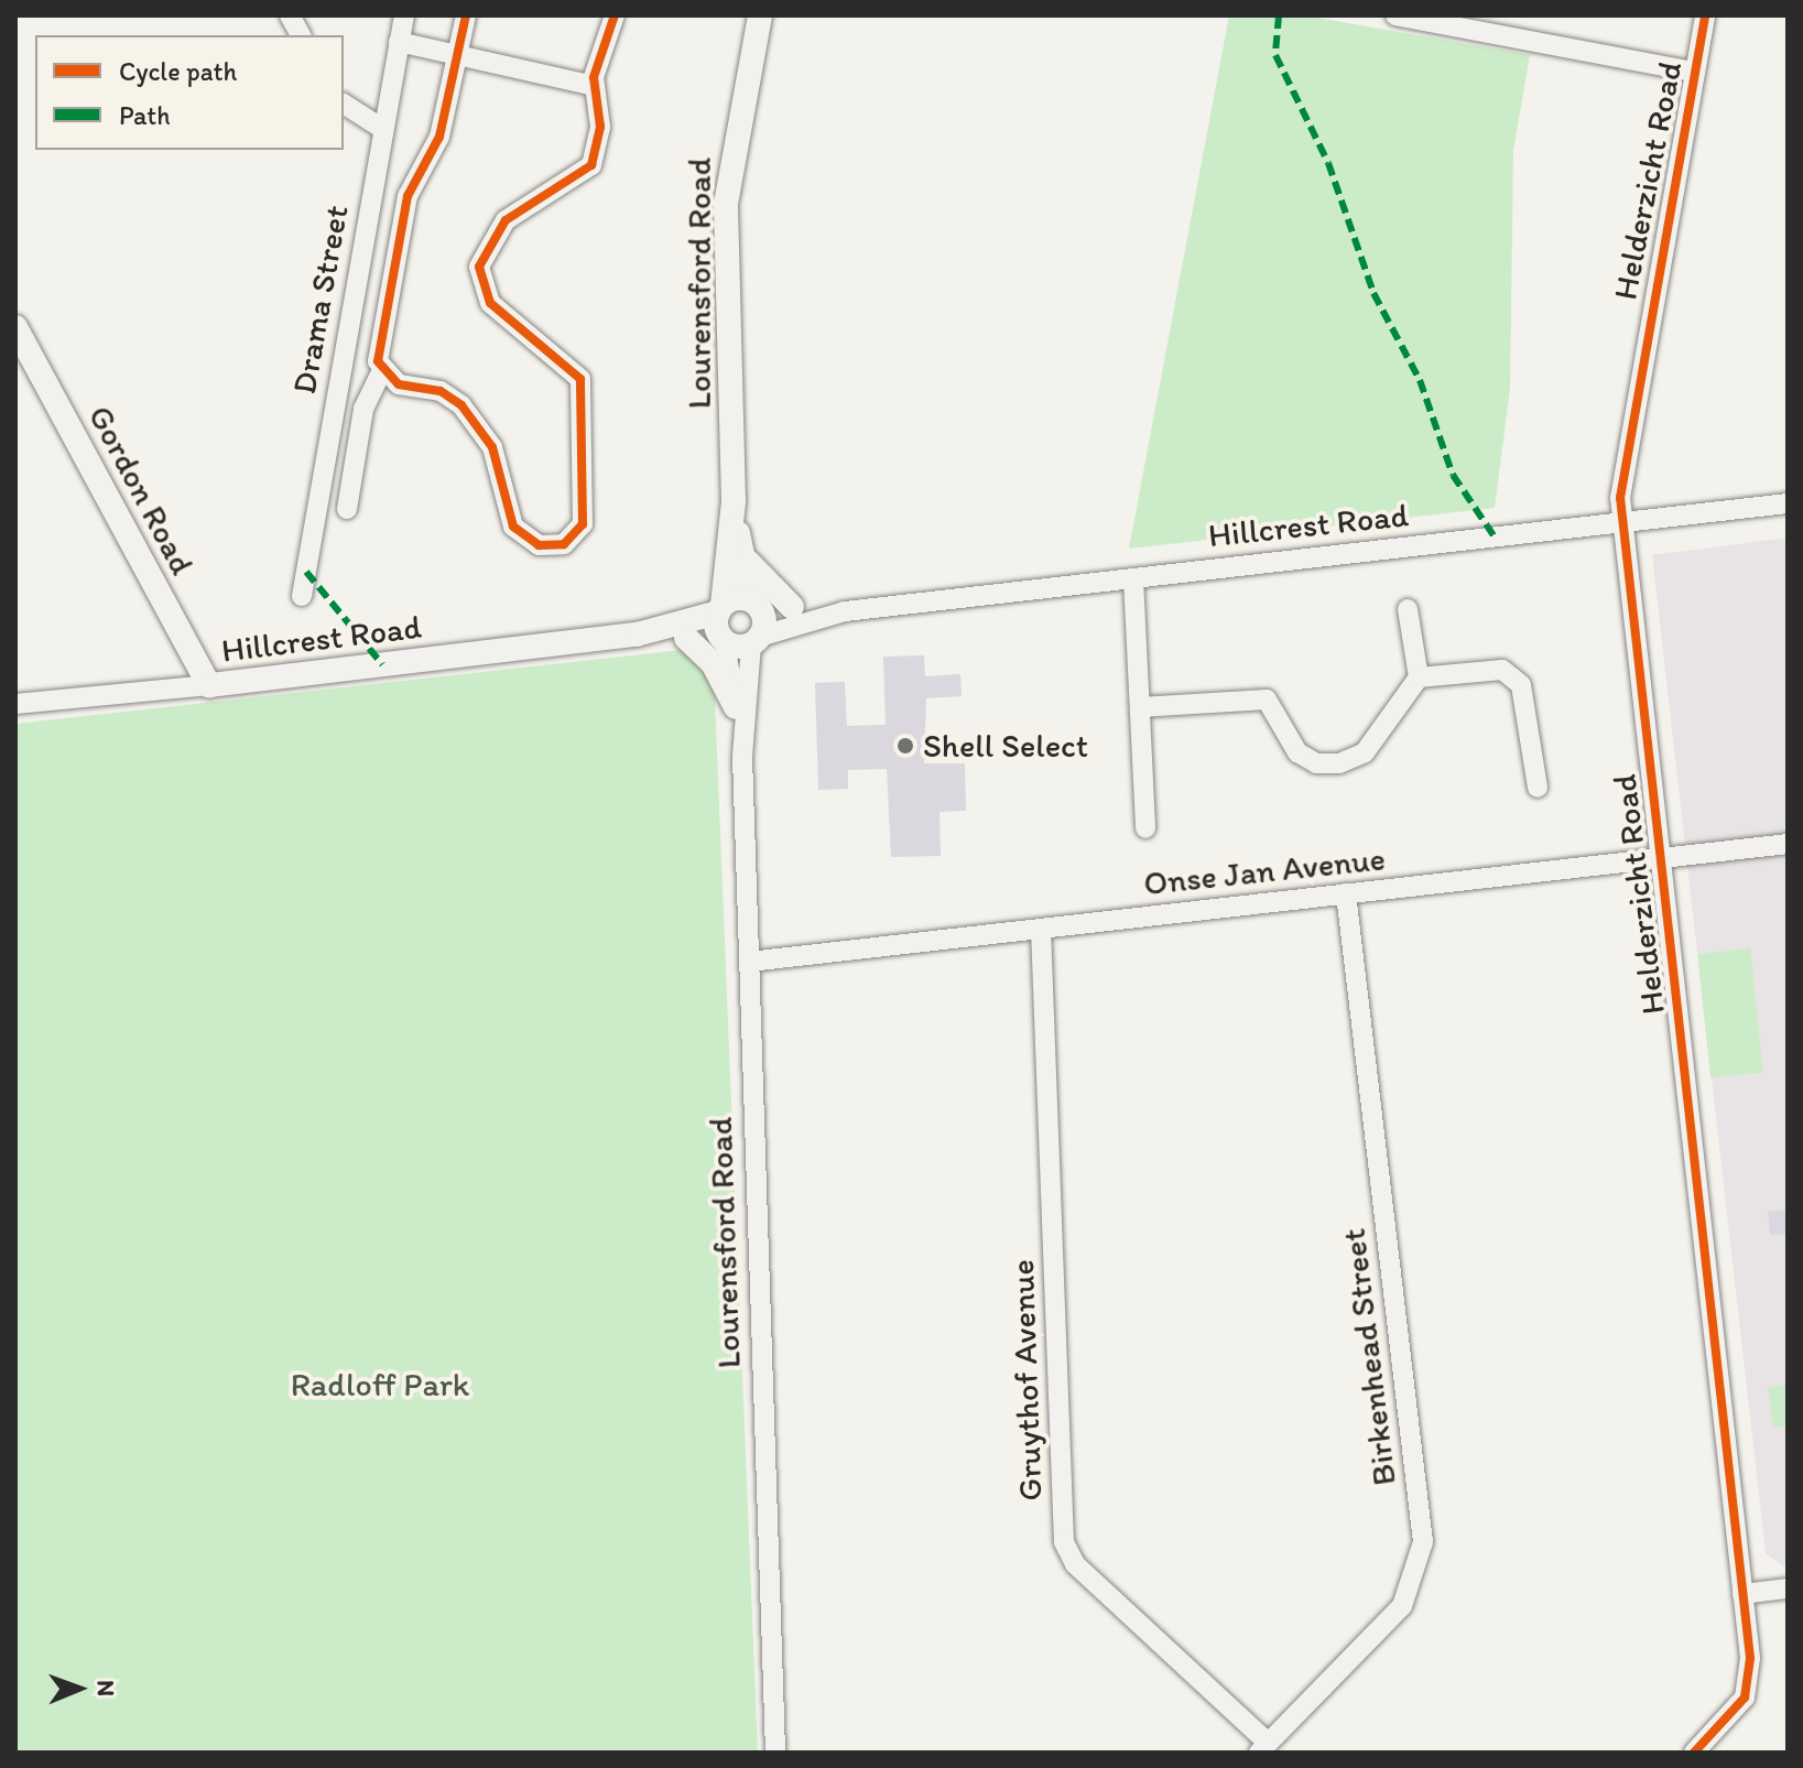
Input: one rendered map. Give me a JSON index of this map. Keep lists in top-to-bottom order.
{
  "streets": {
    "street": [
      "Helderzicht Road",
      "Lourensford Road",
      "Drama Street",
      "Gordon Road",
      "Hillcrest Road",
      "Onse Jan Avenue",
      "Birkenhead Street",
      "Gruythof Avenue"
    ]
  },
  "crossings": [
    ["Helderzicht Road", "Hillcrest Road"],
    ["Helderzicht Road", "Onse Jan Avenue"],
    ["Lourensford Road", "Hillcrest Road"],
    ["Lourensford Road", "Onse Jan Avenue"],
    ["Gordon Road", "Hillcrest Road"],
    ["Onse Jan Avenue", "Birkenhead Street"],
    ["Onse Jan Avenue", "Gruythof Avenue"],
    ["Birkenhead Street", "Gruythof Avenue"]
  ],
  "parks": ["Radloff Park"],
  "places": ["Shell Select"],
  "legend": ["Cycle path", "Path"],
  "north": "right"
}
